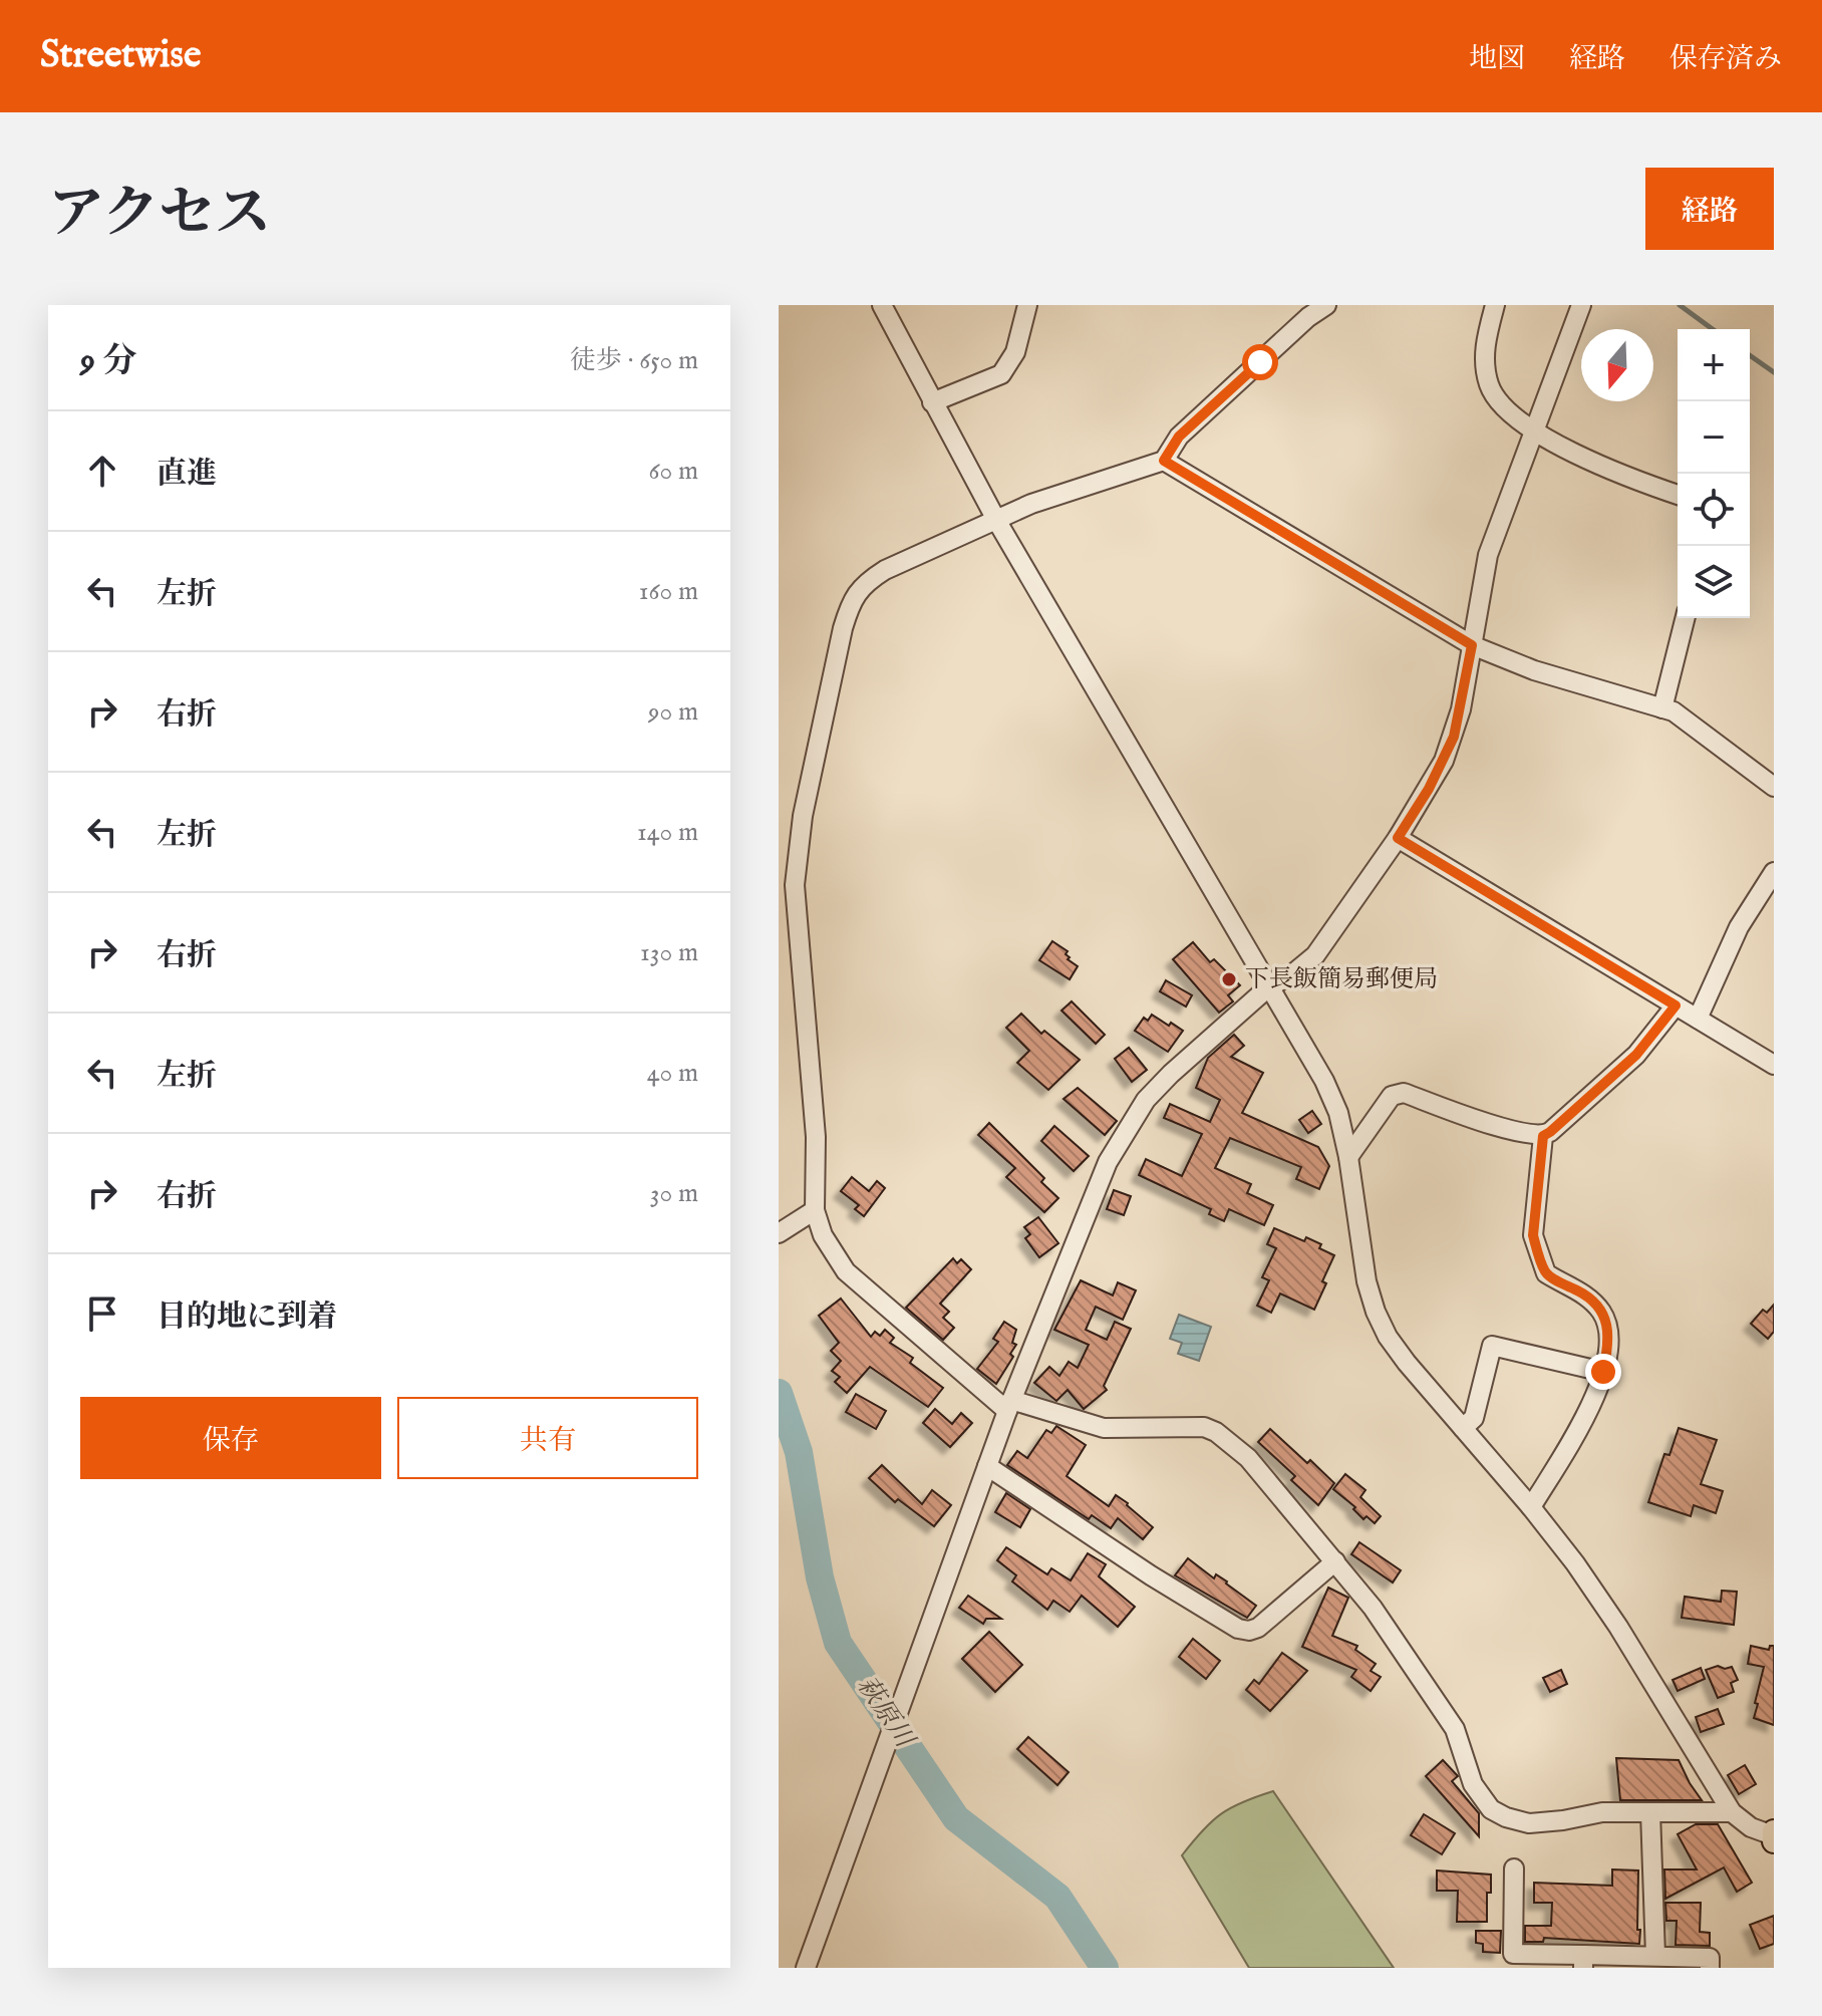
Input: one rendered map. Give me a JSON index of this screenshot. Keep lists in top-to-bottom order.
{
  "water": ["萩原川"],
  "places": ["下長飯簡易郵便局"],
  "north": "bottom",
  "page": {
    "header": "Streetwise",
    "nav": ["地図", "経路", "保存済み"],
    "title": "アクセス",
    "buttons": [
      "経路",
      ["保存", "共有"]
    ],
    "heading": ["9 分", "徒歩 · 650 m"],
    "map_buttons": ["+", "−"],
    "list": [
      ["直進", "60 m"],
      ["左折", "160 m"],
      ["右折", "90 m"],
      ["左折", "140 m"],
      ["右折", "130 m"],
      ["左折", "40 m"],
      ["右折", "30 m"],
      "目的地に到着"
    ]
  }
}
